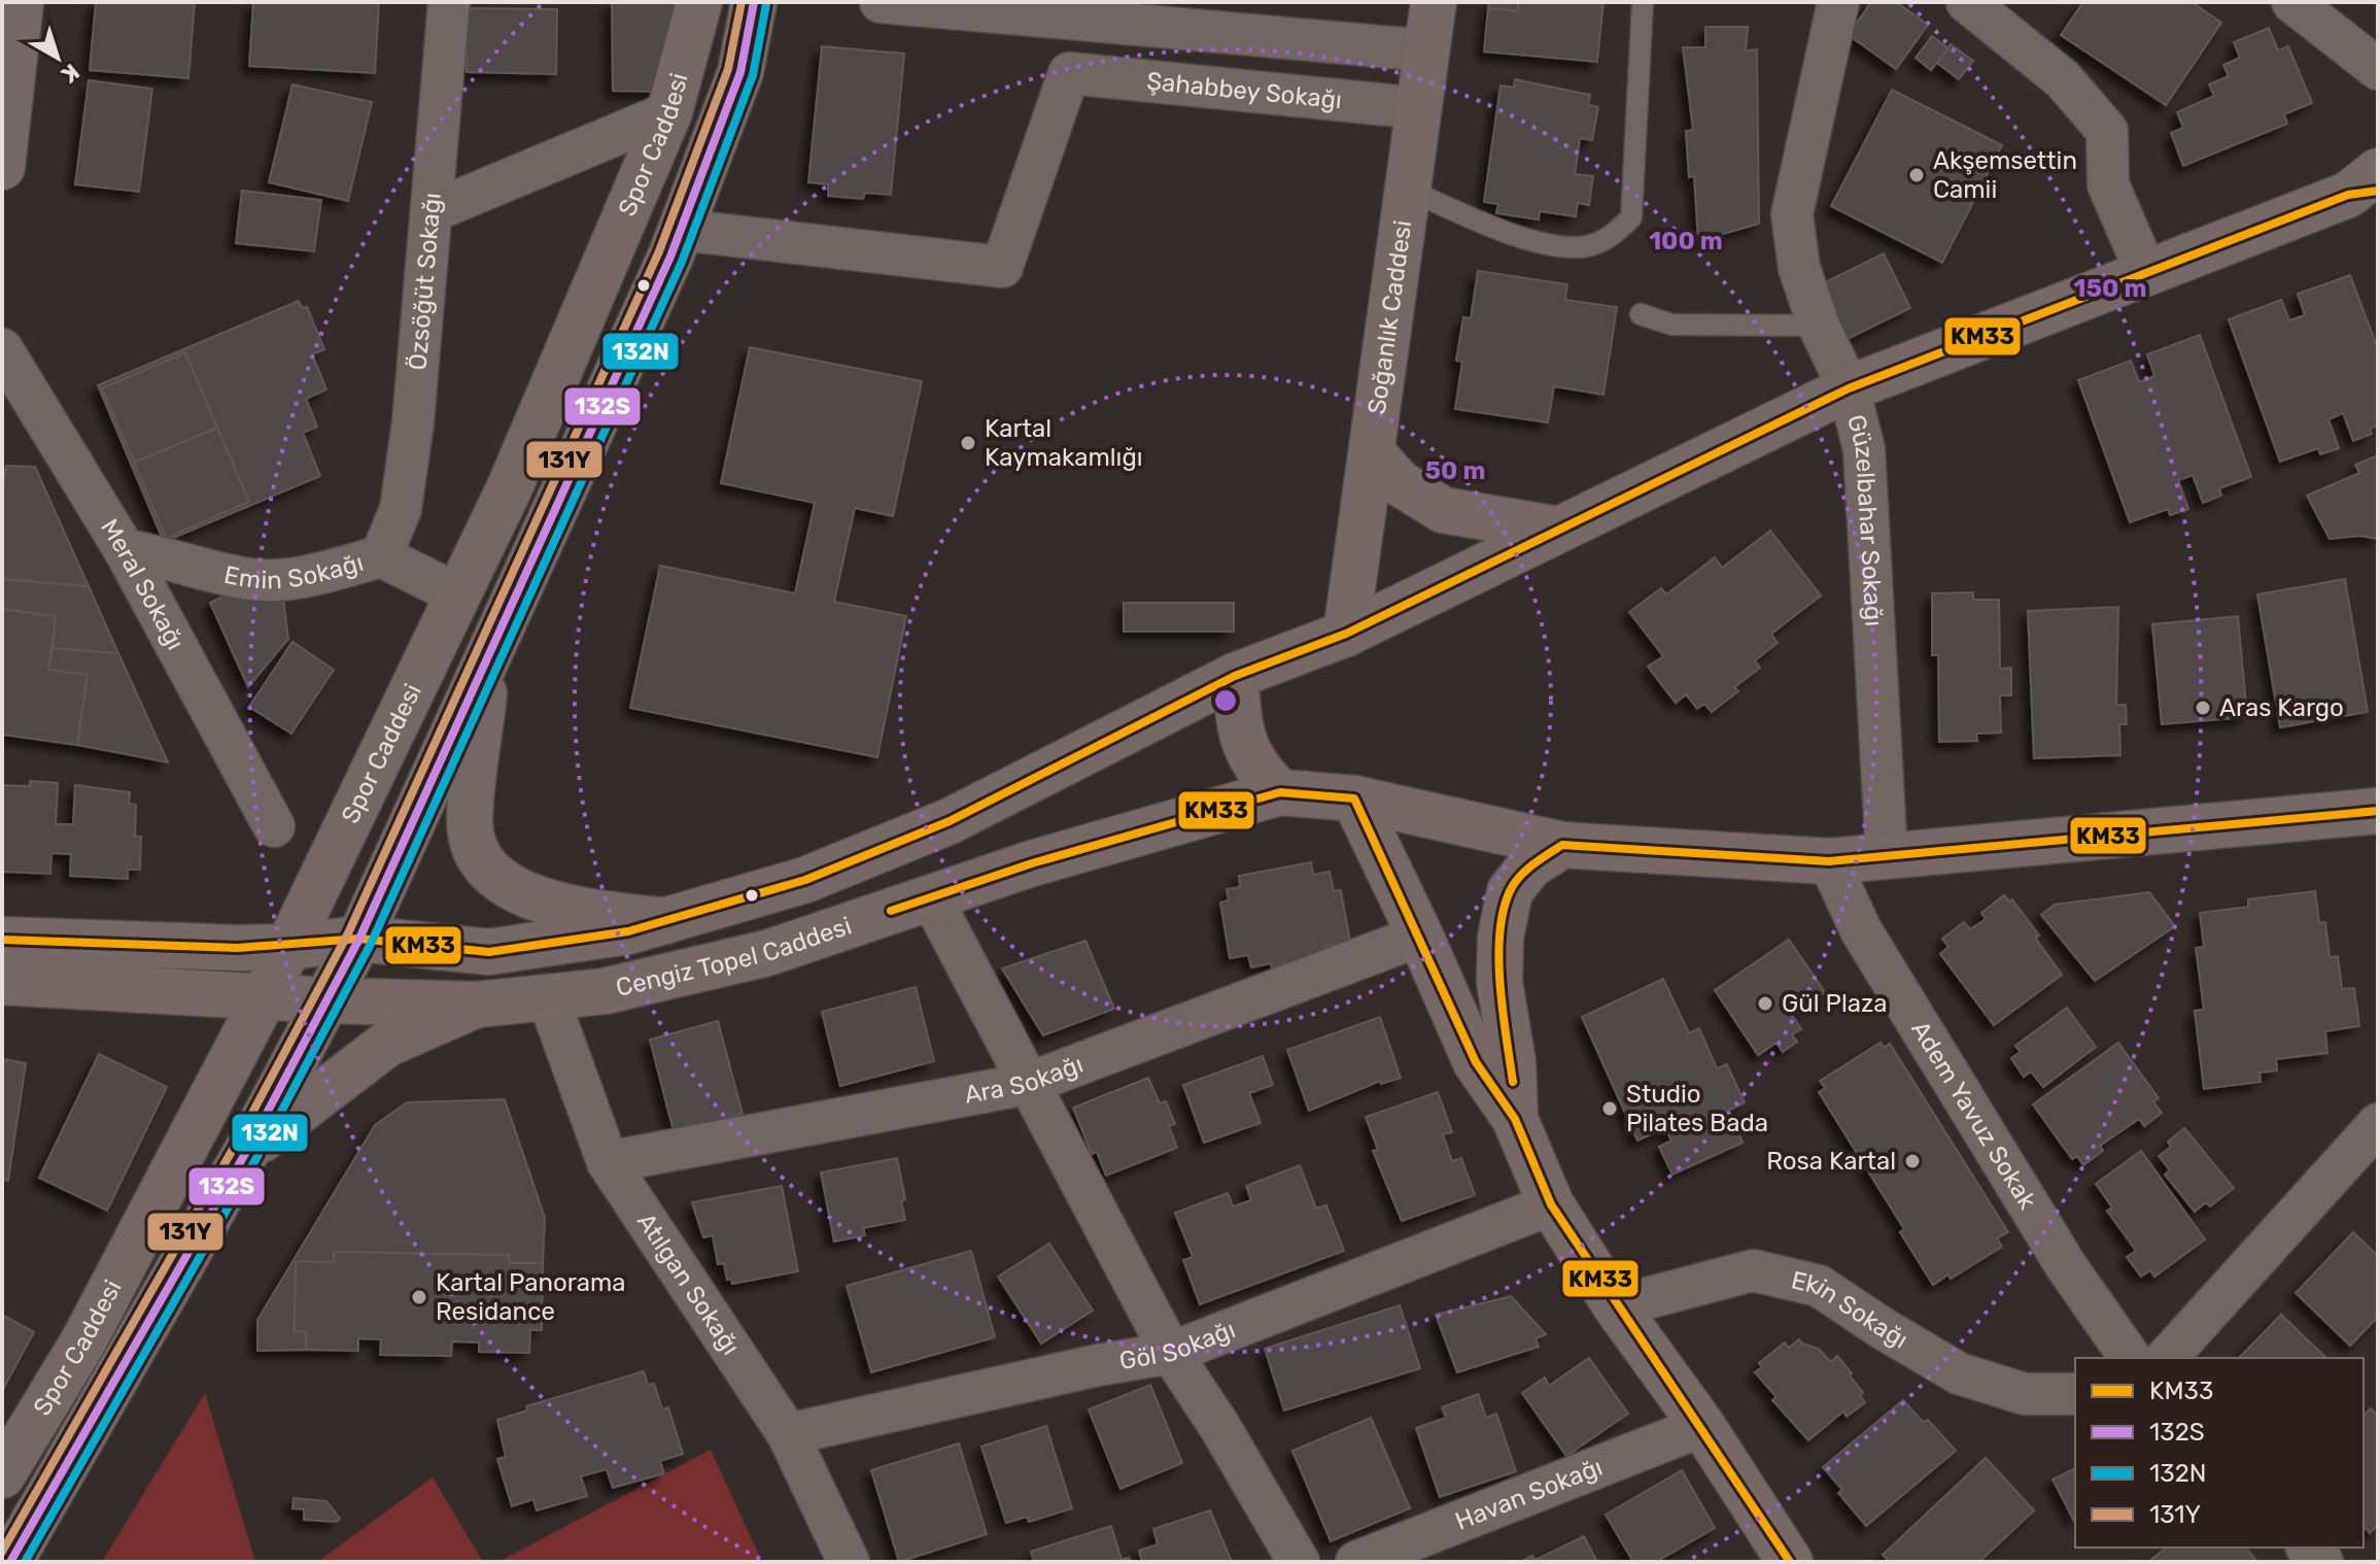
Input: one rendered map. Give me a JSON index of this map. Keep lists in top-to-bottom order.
{
  "streets": {
    "main road": ["Spor Caddesi"],
    "street": [
      "Şahabbey Sokağı",
      "Özsöğüt Sokağı",
      "Soğanlık Caddesi",
      "Güzelbahar Sokağı",
      "Emin Sokağı",
      "Meral Sokağı",
      "Cengiz Topel Caddesi",
      "Ara Sokağı",
      "Adem Yavuz Sokak",
      "Atılgan Sokağı",
      "Ekin Sokağı",
      "Göl Sokağı",
      "Havan Sokağı"
    ]
  },
  "crossings": [
    ["Şahabbey Sokağı", "Spor Caddesi"],
    ["Şahabbey Sokağı", "Soğanlık Caddesi"],
    ["Spor Caddesi", "Emin Sokağı"],
    ["Spor Caddesi", "Cengiz Topel Caddesi"],
    ["Özsöğüt Sokağı", "Emin Sokağı"],
    ["Güzelbahar Sokağı", "Cengiz Topel Caddesi"],
    ["Emin Sokağı", "Meral Sokağı"],
    ["Cengiz Topel Caddesi", "Adem Yavuz Sokak"],
    ["Cengiz Topel Caddesi", "Atılgan Sokağı"],
    ["Ara Sokağı", "Atılgan Sokağı"],
    ["Atılgan Sokağı", "Göl Sokağı"]
  ],
  "places": [
    "Akşemsettin Camii",
    "Kartal Kaymakamlığı",
    "Aras Kargo",
    "Gül Plaza",
    "Studio Pilates Bada",
    "Rosa Kartal",
    "Kartal Panorama Residance"
  ],
  "lines": [
    "transit line 132S",
    "transit line 131Y",
    "transit line 132N",
    "transit line KM33"
  ],
  "legend": [
    "KM33",
    "132S",
    "132N",
    "131Y"
  ],
  "north": "bottom right",
  "rings": ["100 m", "150 m", "50 m"]
}
